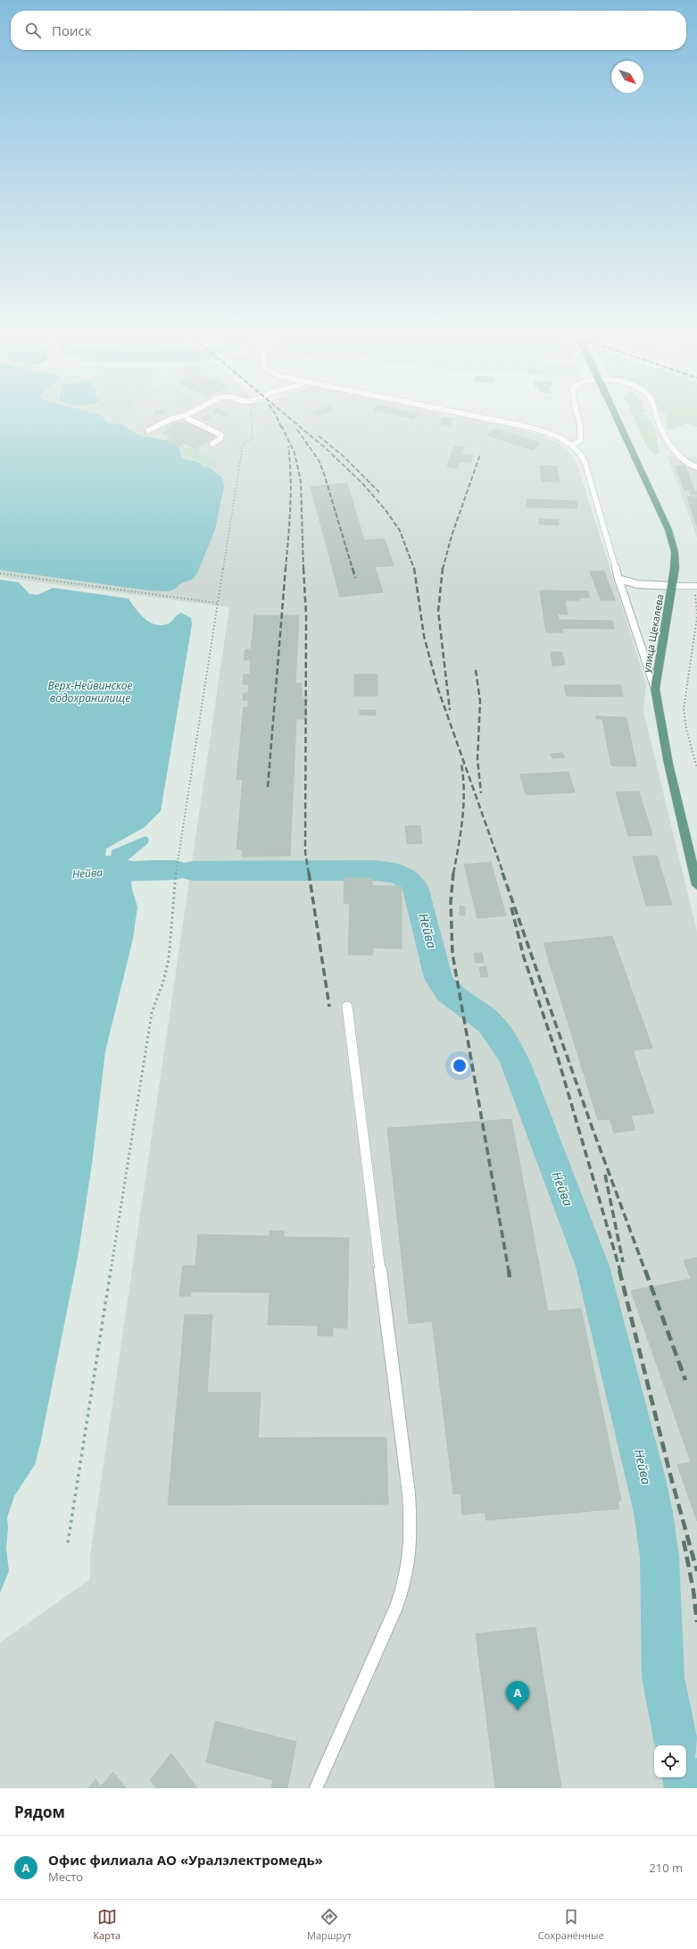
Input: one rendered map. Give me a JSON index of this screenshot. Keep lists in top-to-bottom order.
{
  "streets": {
    "main road": ["улица Щекалева"]
  },
  "water": ["Верх-Нейвинское водохранилище", "Нейва"],
  "north": "bottom right",
  "page": {
    "search": "Поиск",
    "pins": "A",
    "heading": "Рядом",
    "list": [
      {
        "mark": "A",
        "name": "Офис филиала АО «Уралэлектромедь»",
        "note": "Место",
        "value": "210 m"
      }
    ],
    "nav": ["Карта", "Маршрут", "Сохранённые"]
  }
}
